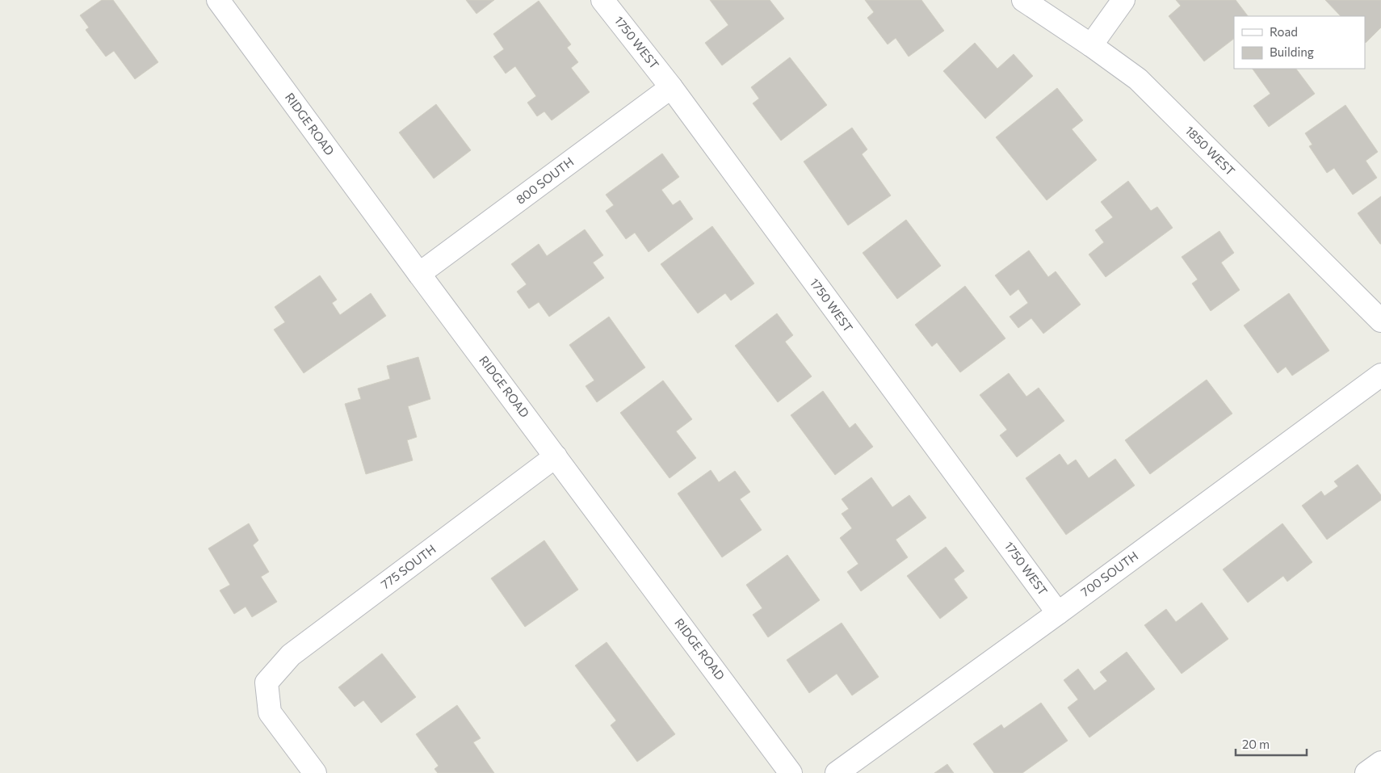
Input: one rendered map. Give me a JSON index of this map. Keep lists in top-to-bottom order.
{
  "streets": {
    "street": [
      "1750 WEST",
      "RIDGE ROAD",
      "1850 WEST",
      "800 SOUTH",
      "775 SOUTH",
      "700 SOUTH"
    ]
  },
  "crossings": [
    ["1750 WEST", "800 SOUTH"],
    ["1750 WEST", "700 SOUTH"],
    ["RIDGE ROAD", "800 SOUTH"],
    ["RIDGE ROAD", "775 SOUTH"]
  ],
  "legend": ["Road", "Building"],
  "scale_bar": "20 m"
}
